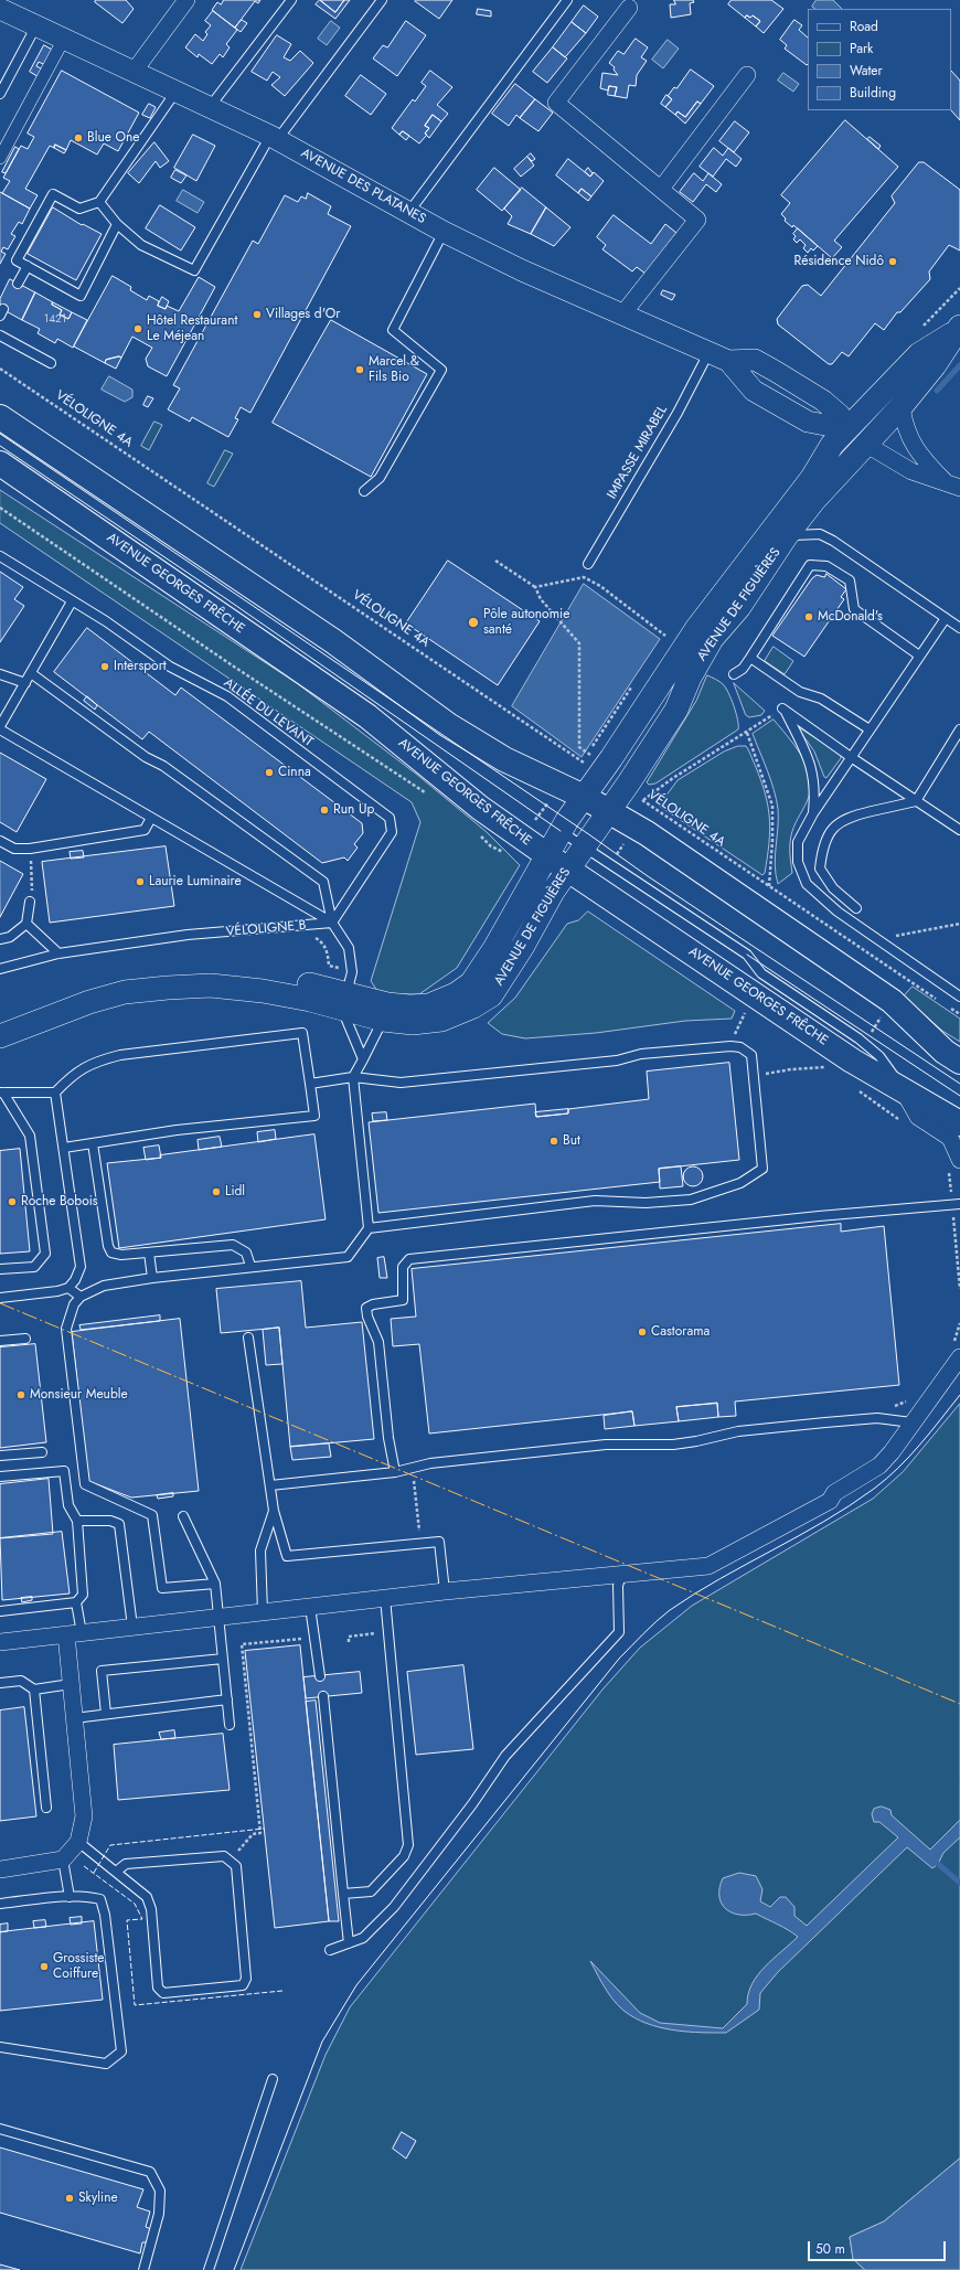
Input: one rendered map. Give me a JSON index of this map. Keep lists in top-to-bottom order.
{
  "streets": {
    "main road": ["AVENUE GEORGES FRÊCHE", "AVENUE DE FIGUIÈRES"],
    "street": ["AVENUE DES PLATANES"],
    "lane": ["IMPASSE MIRABEL", "ALLÉE DU LEVANT"],
    "path": ["VÉLOLIGNE 4A", "VÉLOLIGNE B"]
  },
  "crossings": [
    ["AVENUE DES PLATANES", "IMPASSE MIRABEL"],
    ["AVENUE DES PLATANES", "AVENUE DE FIGUIÈRES"],
    ["VÉLOLIGNE 4A", "AVENUE DE FIGUIÈRES"],
    ["AVENUE GEORGES FRÊCHE", "AVENUE DE FIGUIÈRES"],
    ["AVENUE DE FIGUIÈRES", "VÉLOLIGNE B"]
  ],
  "places": [
    "Blue One",
    "Résidence Nidô",
    "Villages d'Or",
    "Hôtel Restaurant Le Méjean",
    "Marcel & Fils Bio",
    "McDonald's",
    "Pôle autonomie santé",
    "Intersport",
    "Cinna",
    "Run Up",
    "Laurie Luminaire",
    "But",
    "Lidl",
    "Roche Bobois",
    "Castorama",
    "Monsieur Meuble",
    "Grossiste Coiffure",
    "Skyline"
  ],
  "house_numbers": ["1421"],
  "legend": [
    "Road",
    "Park",
    "Water",
    "Building"
  ],
  "scale_bar": "50 m"
}
